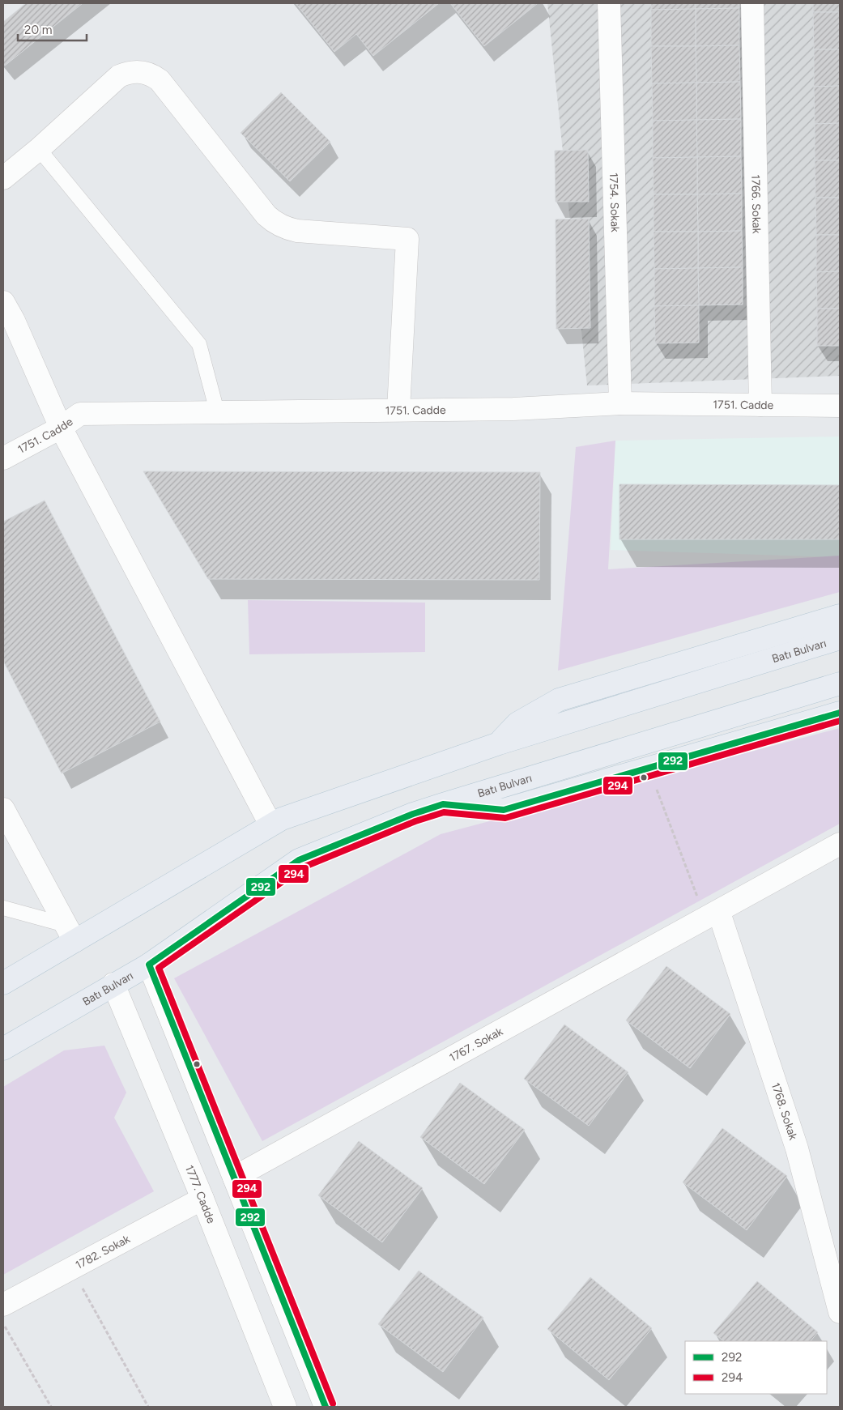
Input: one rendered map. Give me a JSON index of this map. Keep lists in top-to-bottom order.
{
  "streets": {
    "main road": ["Batı Bulvarı"],
    "street": [
      "1754. Sokak",
      "1766. Sokak",
      "1751. Cadde",
      "1767. Sokak",
      "1768. Sokak",
      "1777. Cadde",
      "1782. Sokak"
    ]
  },
  "crossings": [
    ["1754. Sokak", "1751. Cadde"],
    ["1766. Sokak", "1751. Cadde"],
    ["Batı Bulvarı", "1777. Cadde"],
    ["1767. Sokak", "1768. Sokak"],
    ["1777. Cadde", "1782. Sokak"]
  ],
  "lines": ["transit line 292", "transit line 294"],
  "legend": ["292", "294"],
  "scale_bar": "20 m"
}
